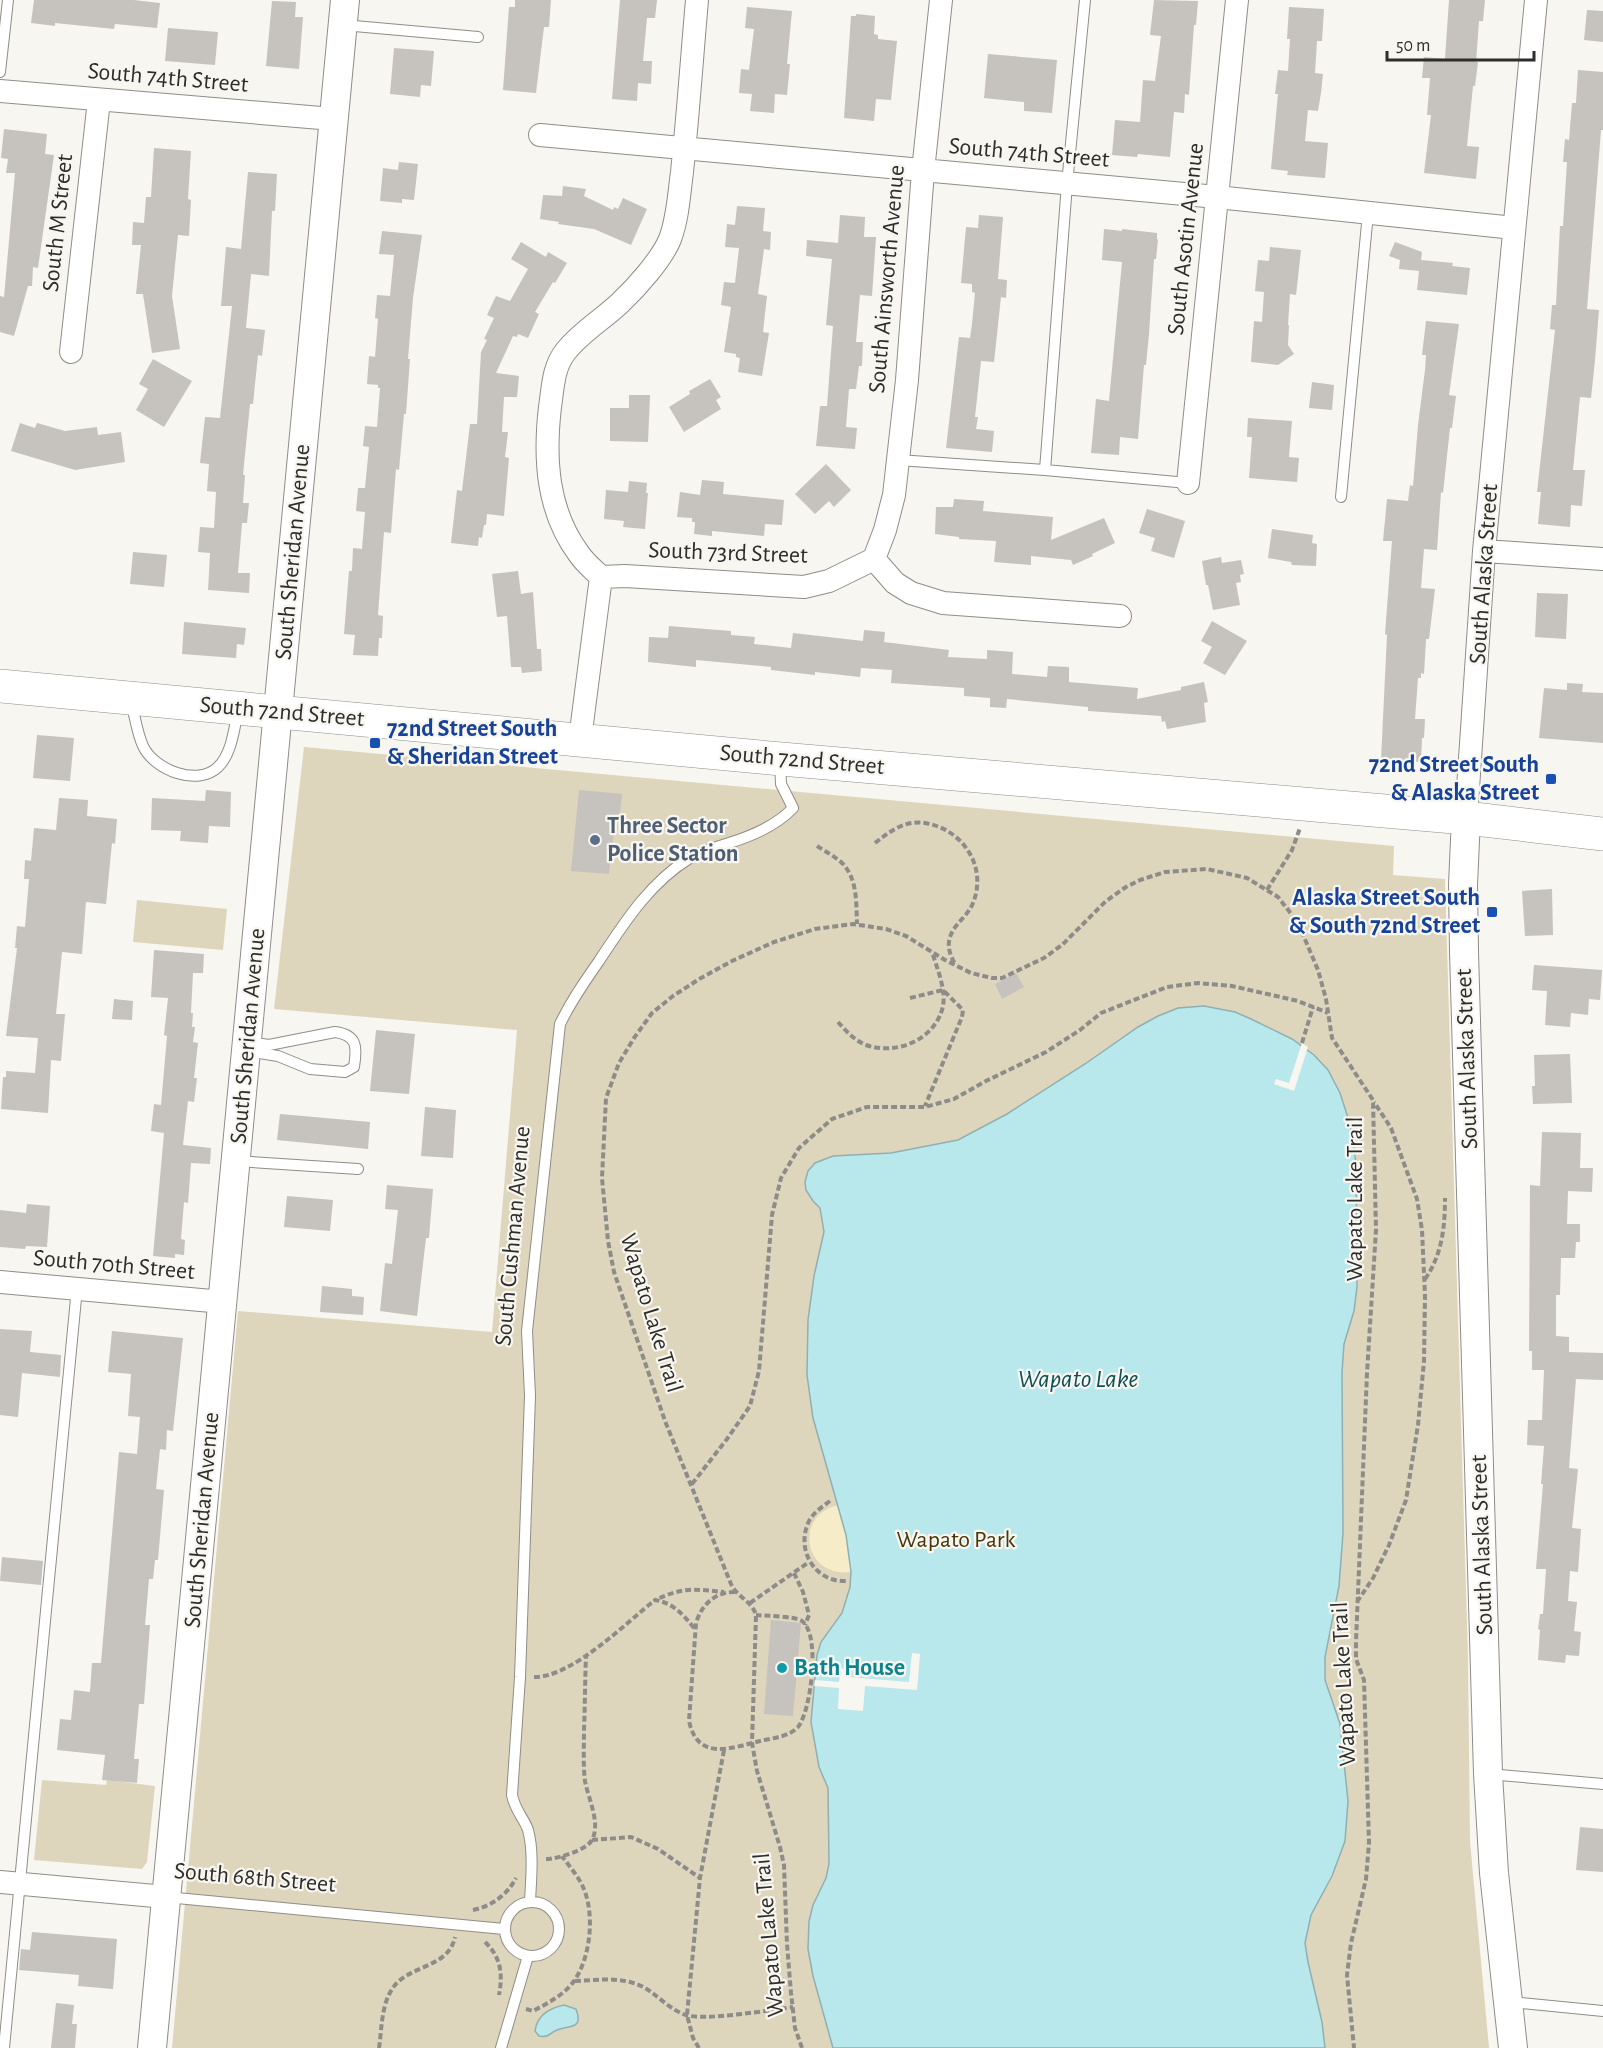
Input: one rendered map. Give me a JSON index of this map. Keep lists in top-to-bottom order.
{
  "streets": {
    "main road": ["South 72nd Street"],
    "street": [
      "South 74th Street",
      "South M Street",
      "South Asotin Avenue",
      "South Ainsworth Avenue",
      "South Sheridan Avenue",
      "South 73rd Street",
      "South Alaska Street",
      "South 70th Street",
      "South 68th Street"
    ],
    "lane": ["South Cushman Avenue"],
    "path": ["Wapato Lake Trail"]
  },
  "crossings": [
    ["South 74th Street", "South M Street"],
    ["South 74th Street", "South Asotin Avenue"],
    ["South 74th Street", "South Ainsworth Avenue"],
    ["South 74th Street", "South Sheridan Avenue"],
    ["South 74th Street", "South Alaska Street"],
    ["South Ainsworth Avenue", "South 73rd Street"],
    ["South Sheridan Avenue", "South 72nd Street"],
    ["South Sheridan Avenue", "South 70th Street"],
    ["South Sheridan Avenue", "South 68th Street"],
    ["South Alaska Street", "South 72nd Street"],
    ["South 72nd Street", "South Cushman Avenue"],
    ["South Cushman Avenue", "South 68th Street"]
  ],
  "water": ["Wapato Lake"],
  "parks": ["Wapato Park"],
  "places": {
    "transit": ["72nd Street South & Sheridan Street", "72nd Street South & Alaska Street", "Alaska Street South & South 72nd Street"],
    "other": ["Three Sector Police Station", "Bath House"]
  },
  "scale_bar": "50 m"
}
